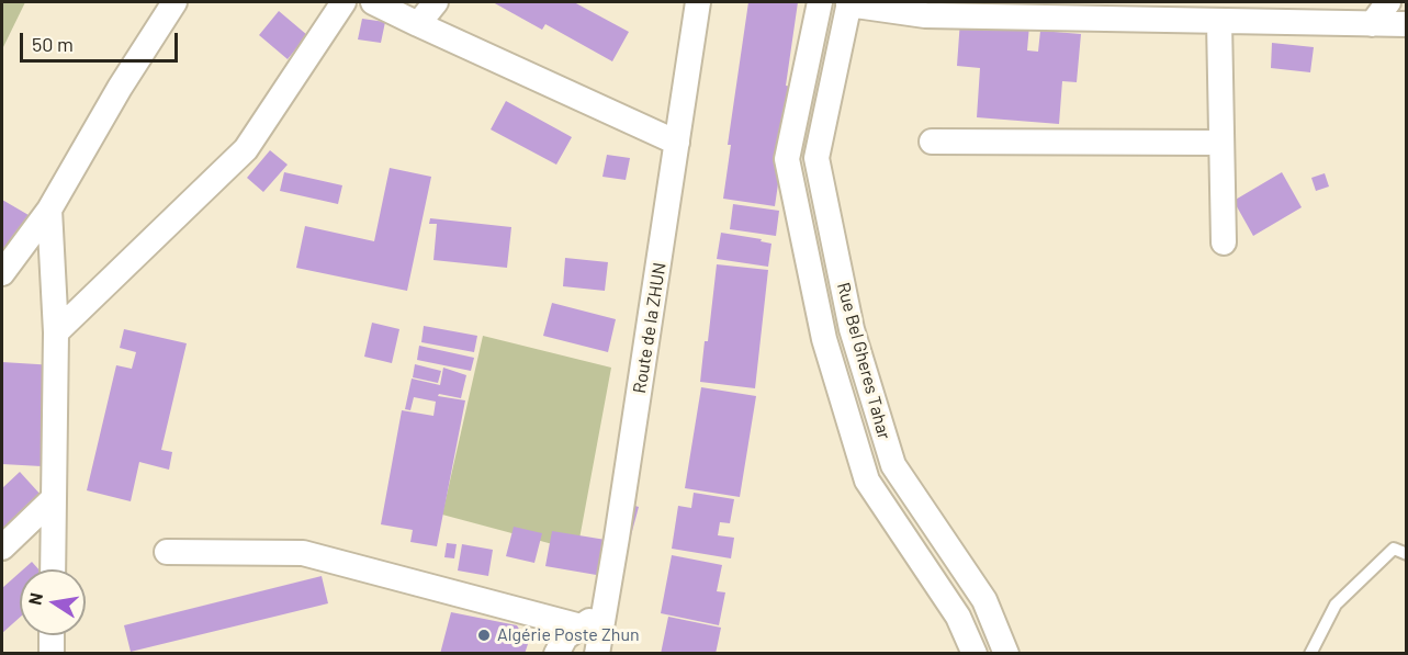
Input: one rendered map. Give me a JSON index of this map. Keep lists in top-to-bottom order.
{
  "streets": {
    "street": ["Route de la ZHUN", "Rue Bel Gheres Tahar"]
  },
  "places": ["Algérie Poste Zhun"],
  "scale_bar": "50 m",
  "north": "left"
}
